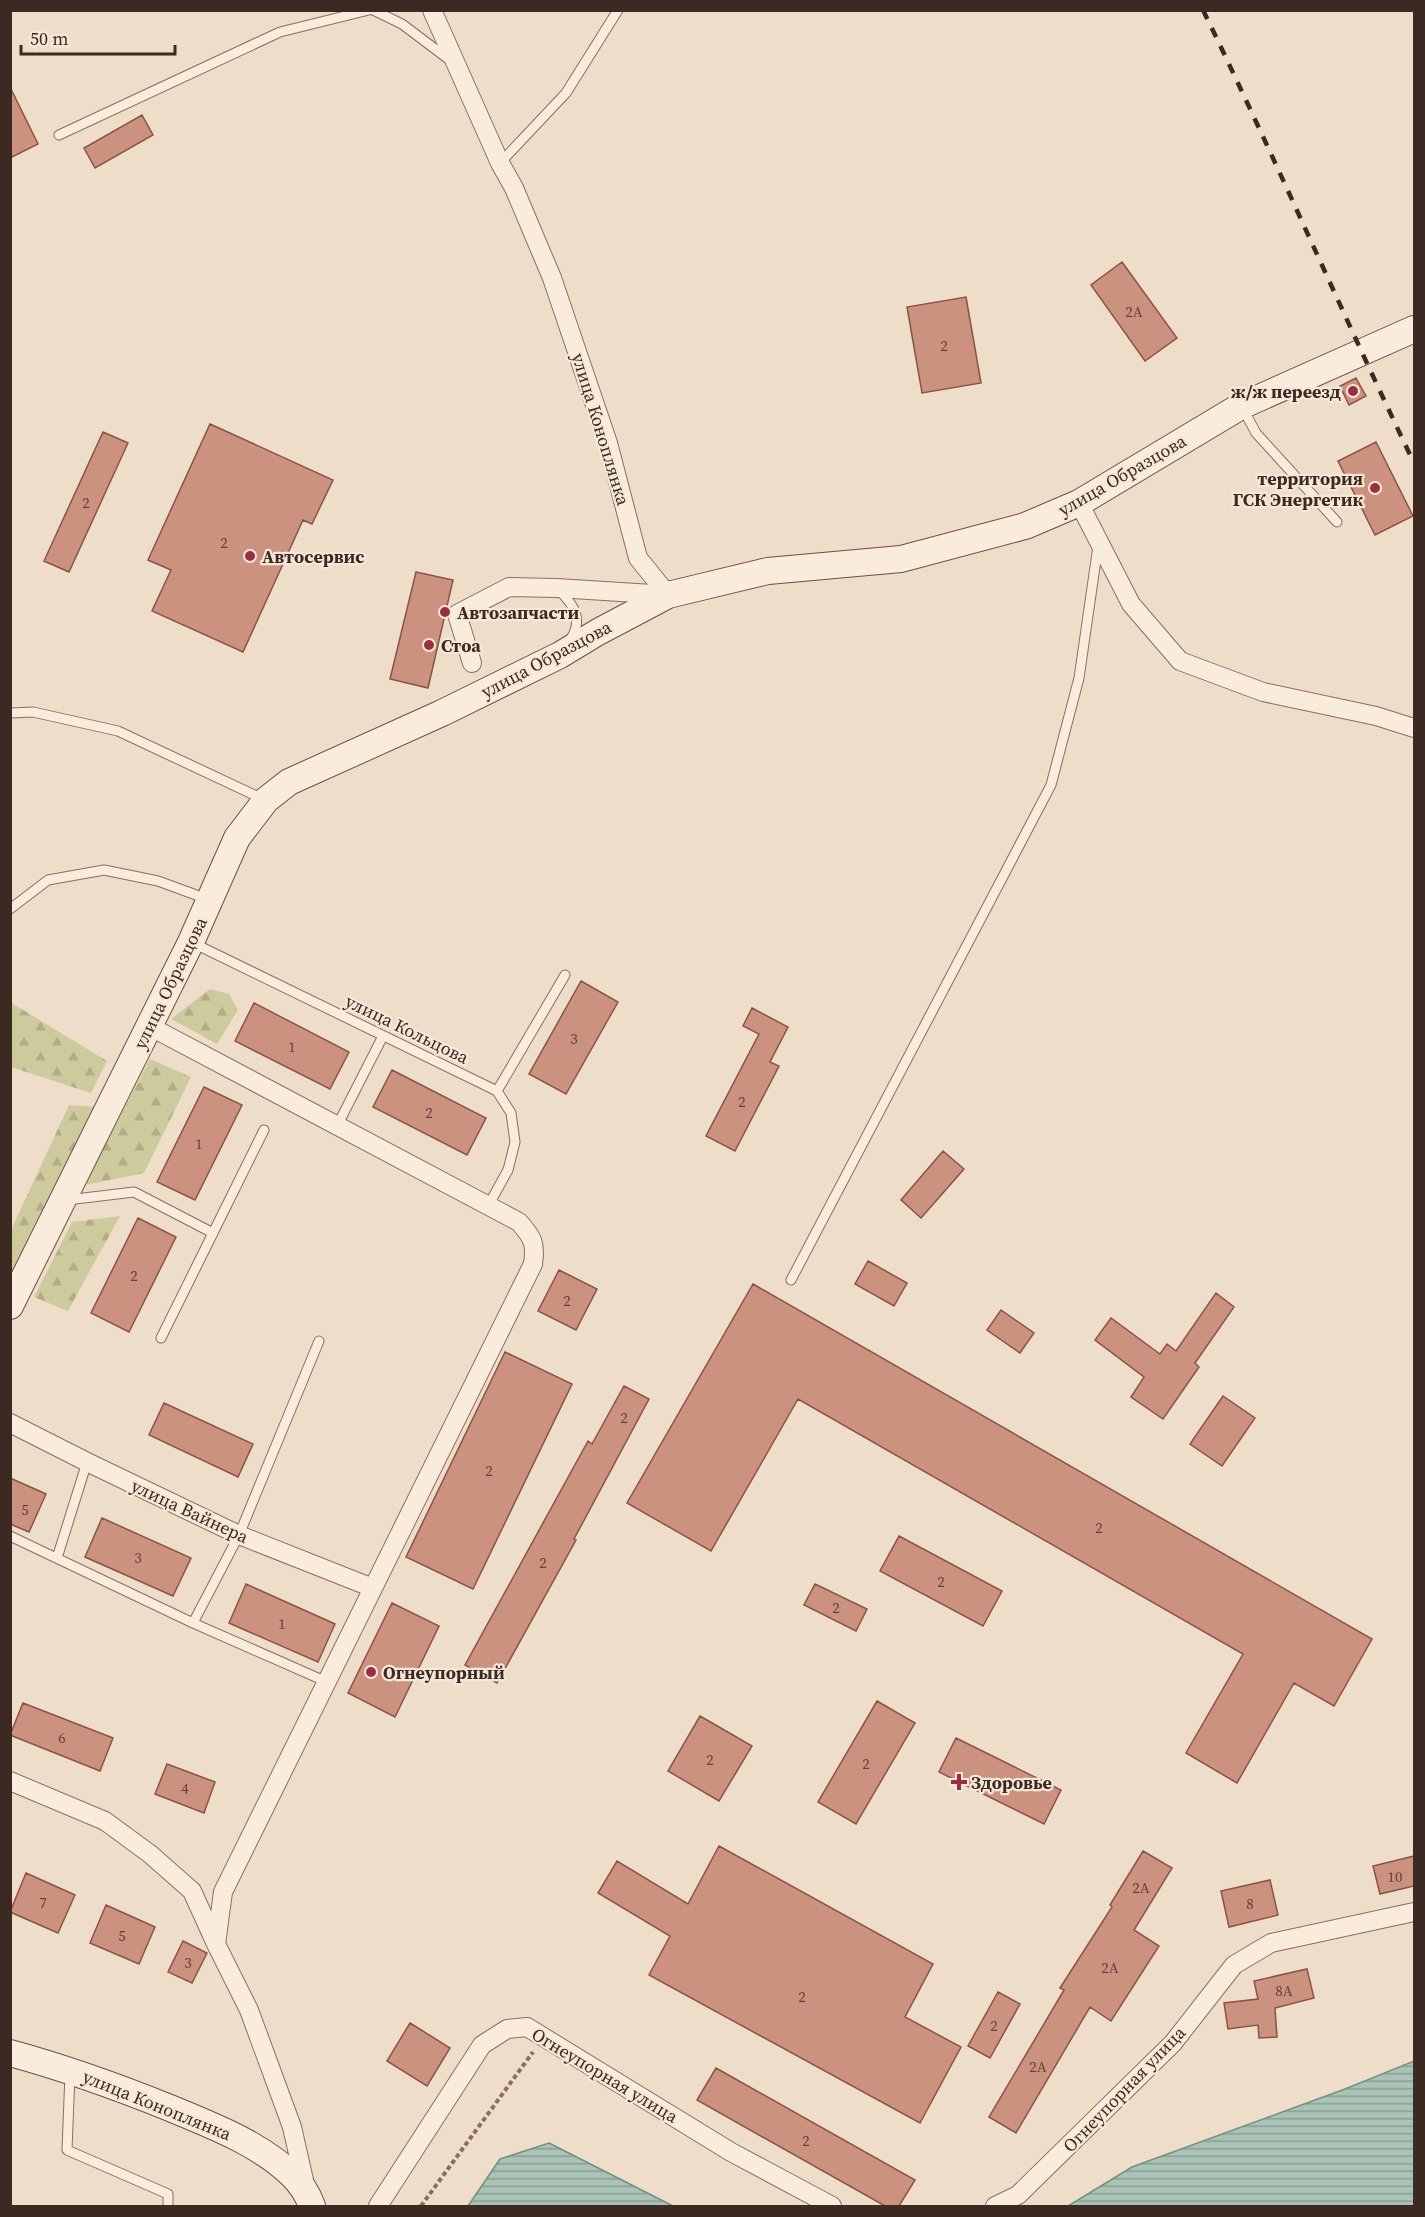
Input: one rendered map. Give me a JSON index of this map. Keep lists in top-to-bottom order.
{
  "streets": {
    "main road": ["улица Коноплянка", "улица Образцова"],
    "street": ["улица Вайнера", "Огнеупорная улица"],
    "lane": ["улица Кольцова"]
  },
  "crossings": [
    ["улица Коноплянка", "улица Образцова"],
    ["улица Образцова", "улица Кольцова"]
  ],
  "places": {
    "other": [
      "ж/ж переезд",
      "территория ГСК Энергетик",
      "Автосервис",
      "Автозапчасти",
      "Стоа",
      "Огнеупорный"
    ],
    "health": ["Здоровье"]
  },
  "house_numbers": [
    "2А",
    "2",
    "2",
    "2",
    "3",
    "1",
    "2",
    "2",
    "1",
    "2",
    "2",
    "2",
    "2",
    "5",
    "2",
    "3",
    "2",
    "2",
    "2",
    "1",
    "6",
    "2",
    "2",
    "4",
    "10",
    "2А",
    "7",
    "8",
    "5",
    "3",
    "2А",
    "8А",
    "2",
    "2",
    "2А",
    "2"
  ],
  "scale_bar": "50 m"
}
